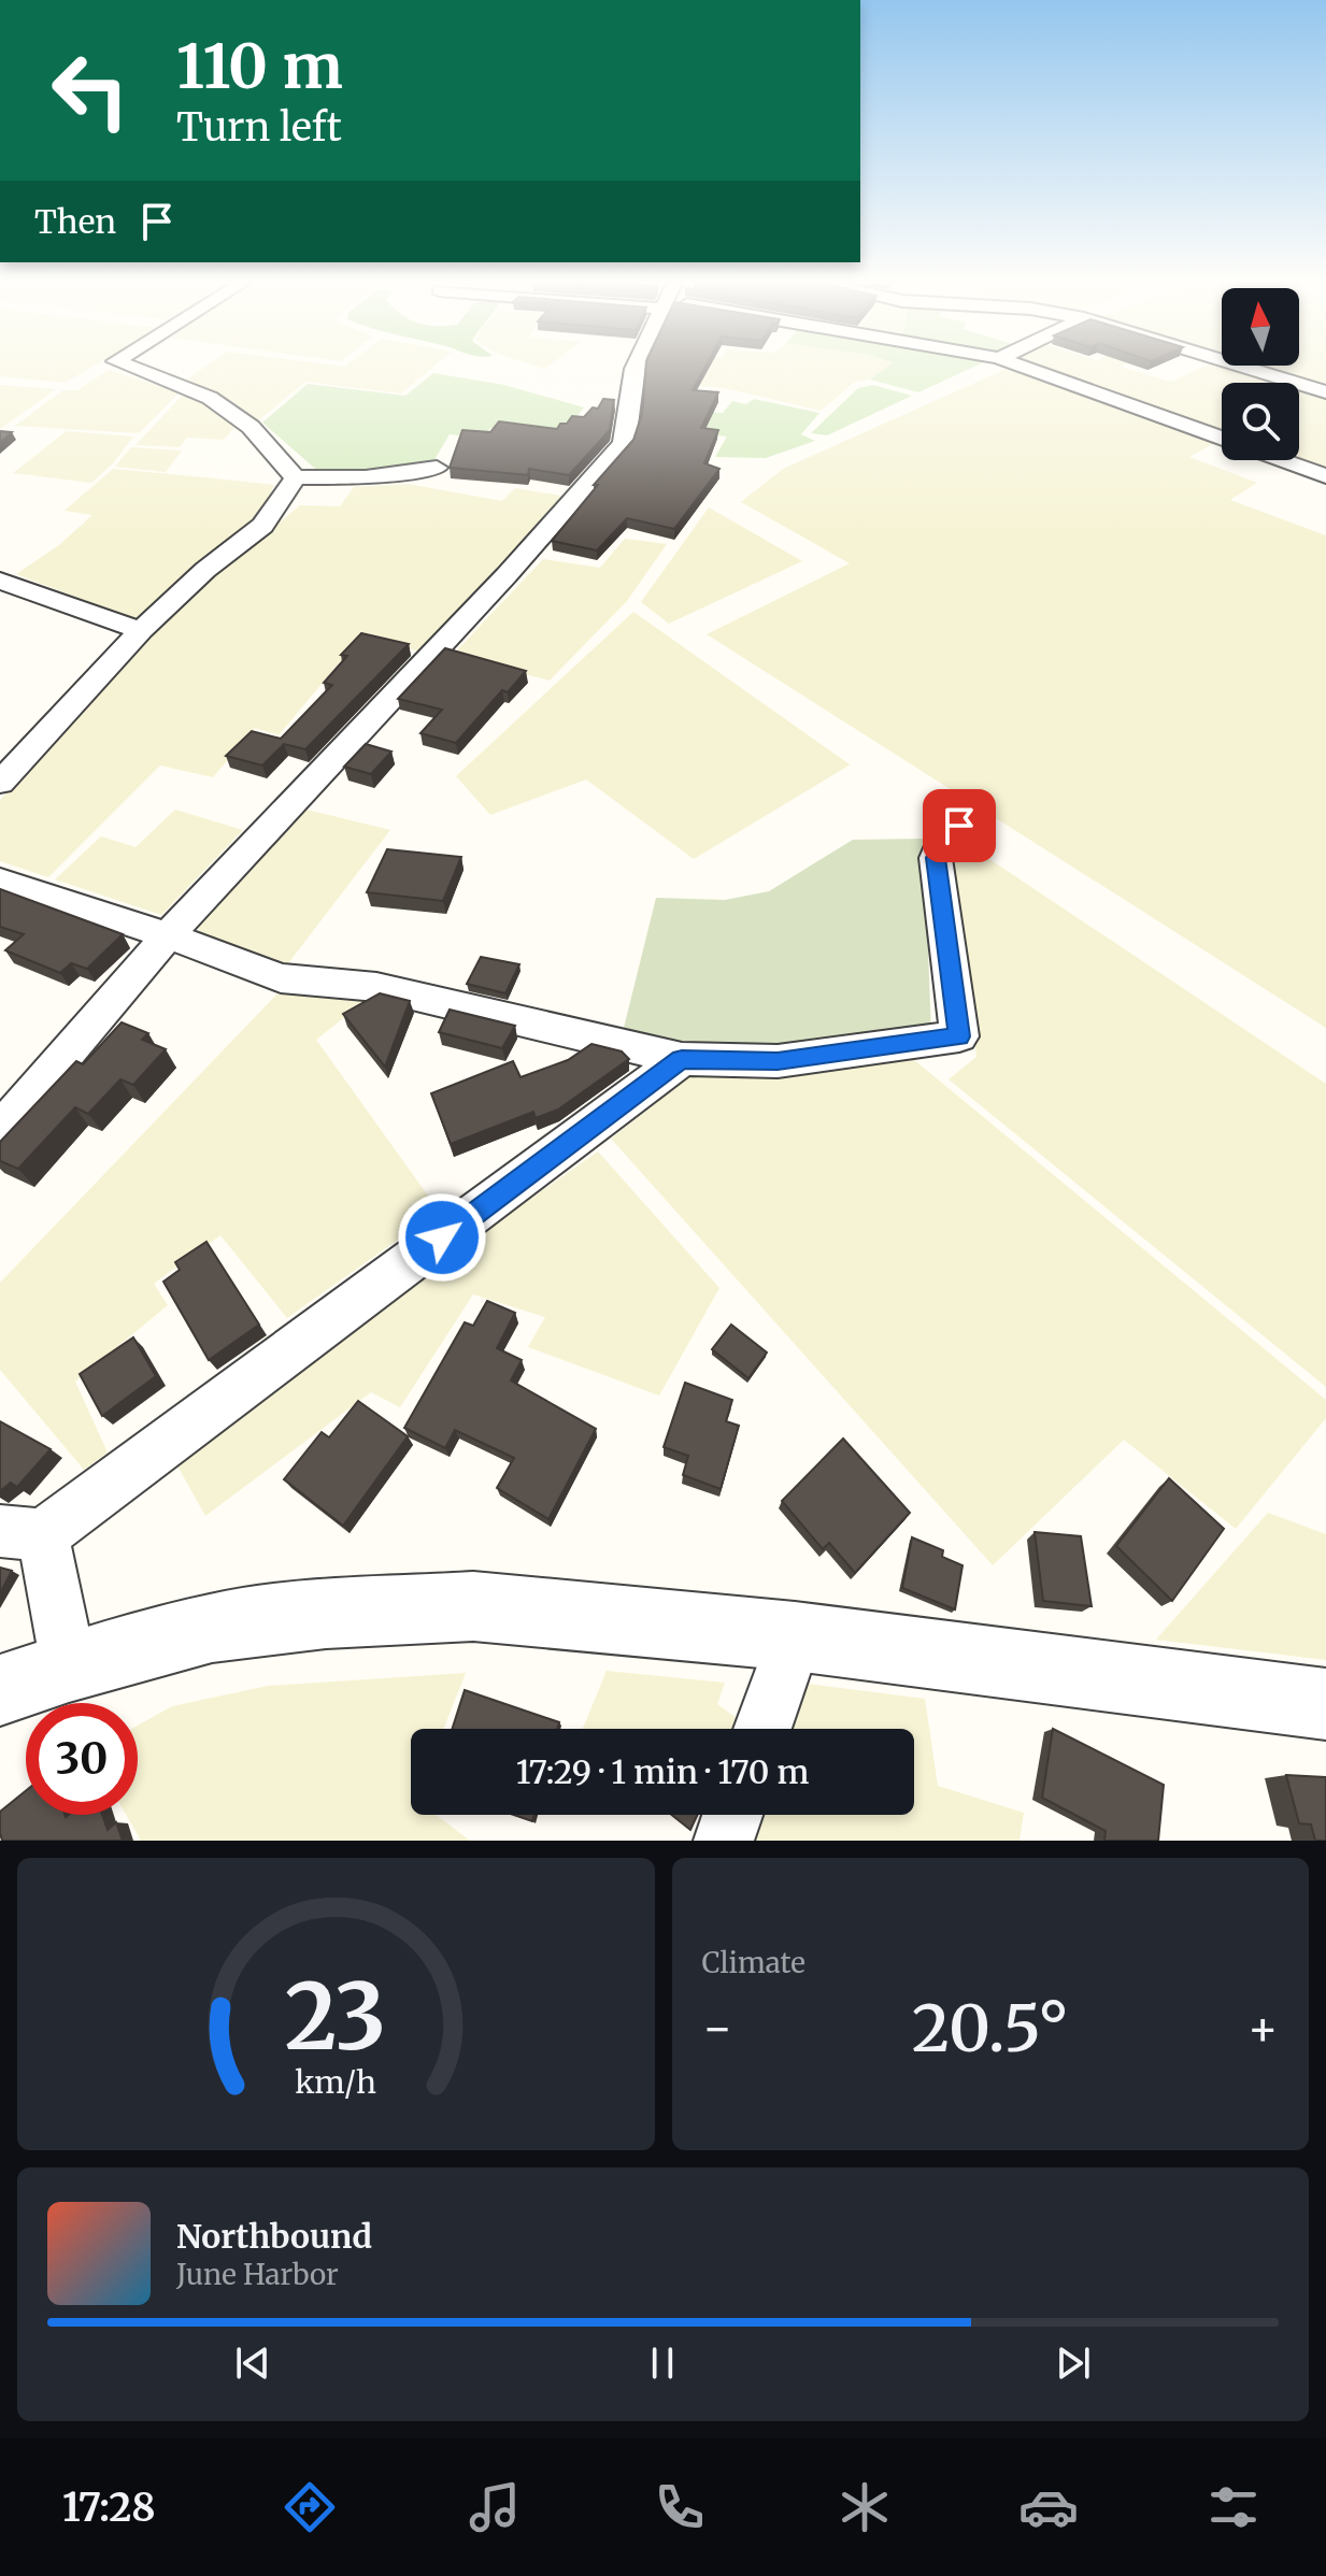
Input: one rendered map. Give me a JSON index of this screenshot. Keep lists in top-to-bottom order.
{
  "north": "top",
  "page": {
    "turn": ["110 m", "Turn left"],
    "then": "Then",
    "limit": "30",
    "trip": "17:29 · 1 min · 170 m",
    "tile": "Climate",
    "heat": ["−", "20.5°", "+"],
    "song": ["Northbound", "June Harbor"],
    "tabs": "17:28",
    "gauge": ["23", "km/h"]
  }
}
